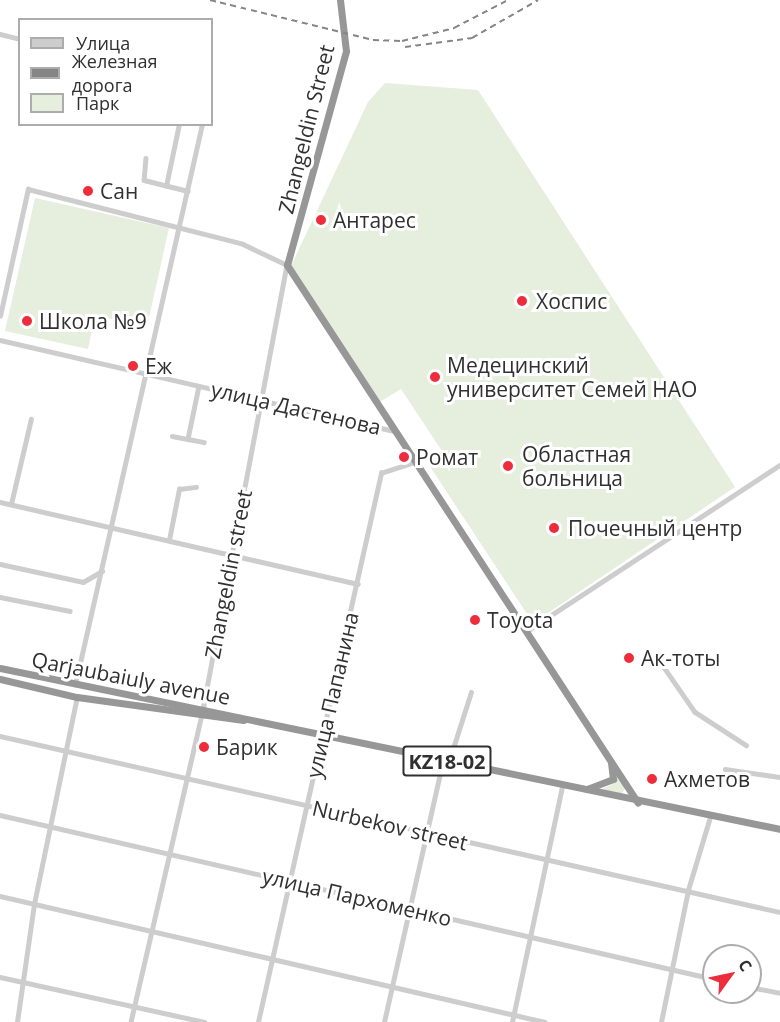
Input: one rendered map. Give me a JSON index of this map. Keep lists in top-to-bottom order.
{
  "streets": {
    "highway": ["Zhangeldin Street", "Qarjaubaiuly avenue", "KZ18-02"],
    "street": [
      "улица Дастенова",
      "Zhangeldin street",
      "улица Папанина",
      "Nurbekov street",
      "улица Пархоменко"
    ]
  },
  "crossings": [
    ["Zhangeldin Street", "Zhangeldin street"],
    ["улица Дастенова", "Zhangeldin street"],
    ["Zhangeldin street", "Qarjaubaiuly avenue"],
    ["Zhangeldin street", "Nurbekov street"],
    ["Zhangeldin street", "улица Пархоменко"],
    ["Qarjaubaiuly avenue", "улица Папанина"],
    ["Qarjaubaiuly avenue", "KZ18-02"],
    ["улица Папанина", "Nurbekov street"],
    ["улица Папанина", "улица Пархоменко"]
  ],
  "places": [
    "Сан",
    "Антарес",
    "Хоспис",
    "Школа №9",
    "Еж",
    "Медецинский университет Семей НАО",
    "Ромат",
    "Областная больница",
    "Почечный центр",
    "Toyota",
    "Ак-тоты",
    "Барик",
    "Ахметов"
  ],
  "legend": ["Улица", "Железная дорога", "Парк"],
  "north": "top right"
}
